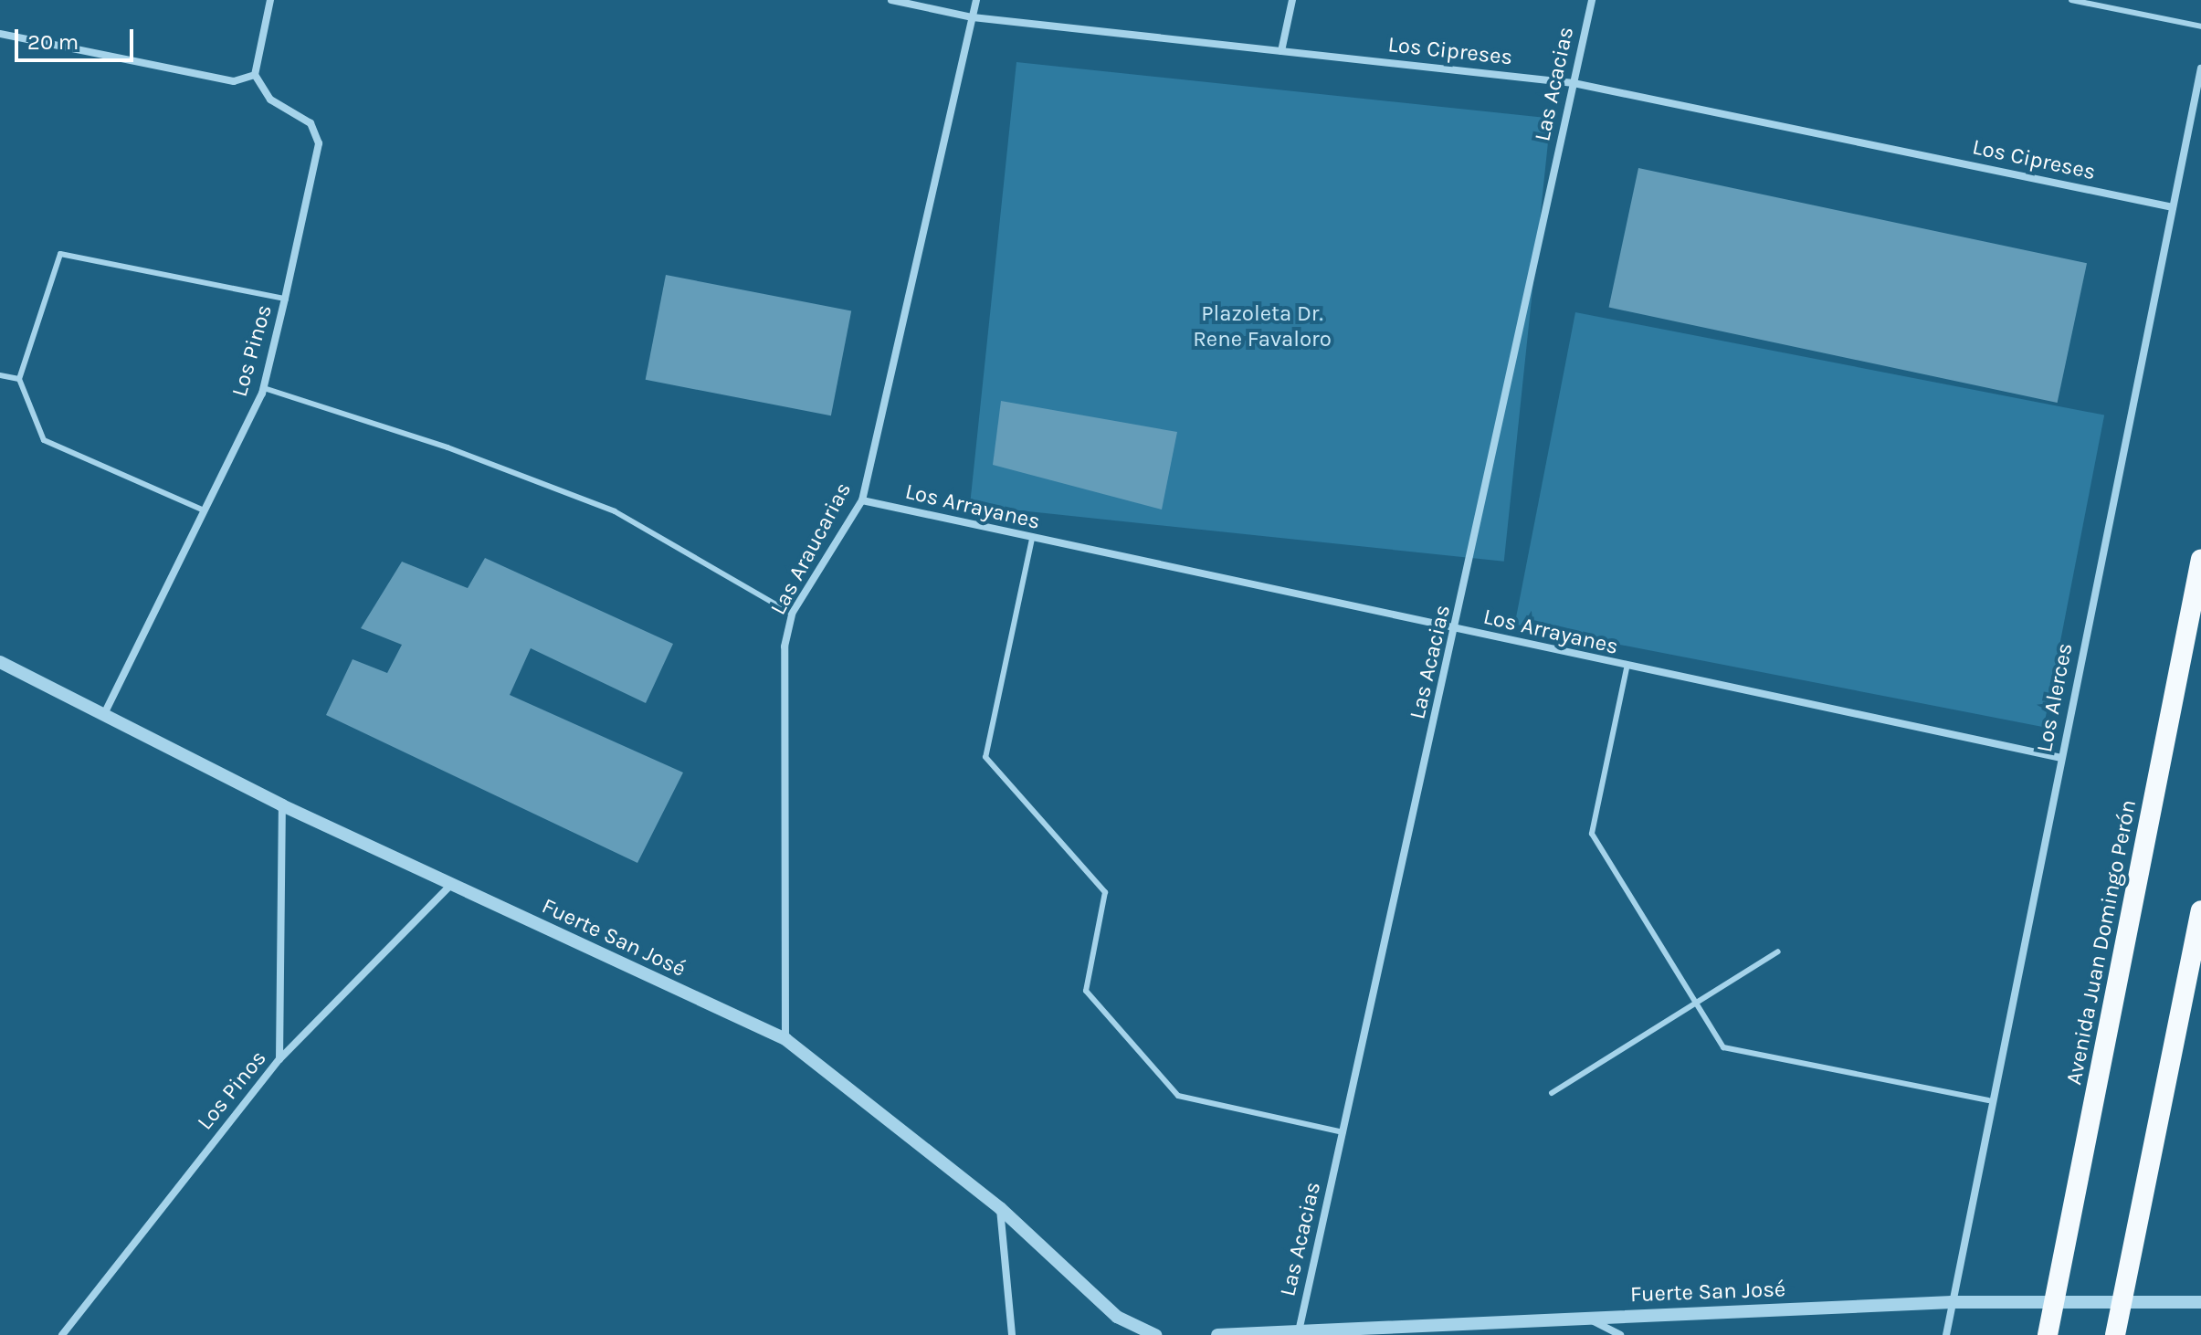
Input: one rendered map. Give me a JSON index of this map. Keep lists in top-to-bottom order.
{
  "streets": {
    "highway": ["Avenida Juan Domingo Perón"],
    "street": [
      "Los Cipreses",
      "Las Acacias",
      "Los Pinos",
      "Los Arrayanes",
      "Las Araucarias",
      "Los Alerces",
      "Fuerte San José"
    ]
  },
  "crossings": [
    ["Los Cipreses", "Las Acacias"],
    ["Los Cipreses", "Las Araucarias"],
    ["Los Cipreses", "Los Alerces"],
    ["Las Acacias", "Los Arrayanes"],
    ["Las Acacias", "Fuerte San José"],
    ["Los Pinos", "Fuerte San José"],
    ["Los Arrayanes", "Las Araucarias"],
    ["Los Arrayanes", "Los Alerces"],
    ["Las Araucarias", "Fuerte San José"],
    ["Los Alerces", "Fuerte San José"]
  ],
  "parks": ["Plazoleta Dr. Rene Favaloro"],
  "scale_bar": "20 m"
}
